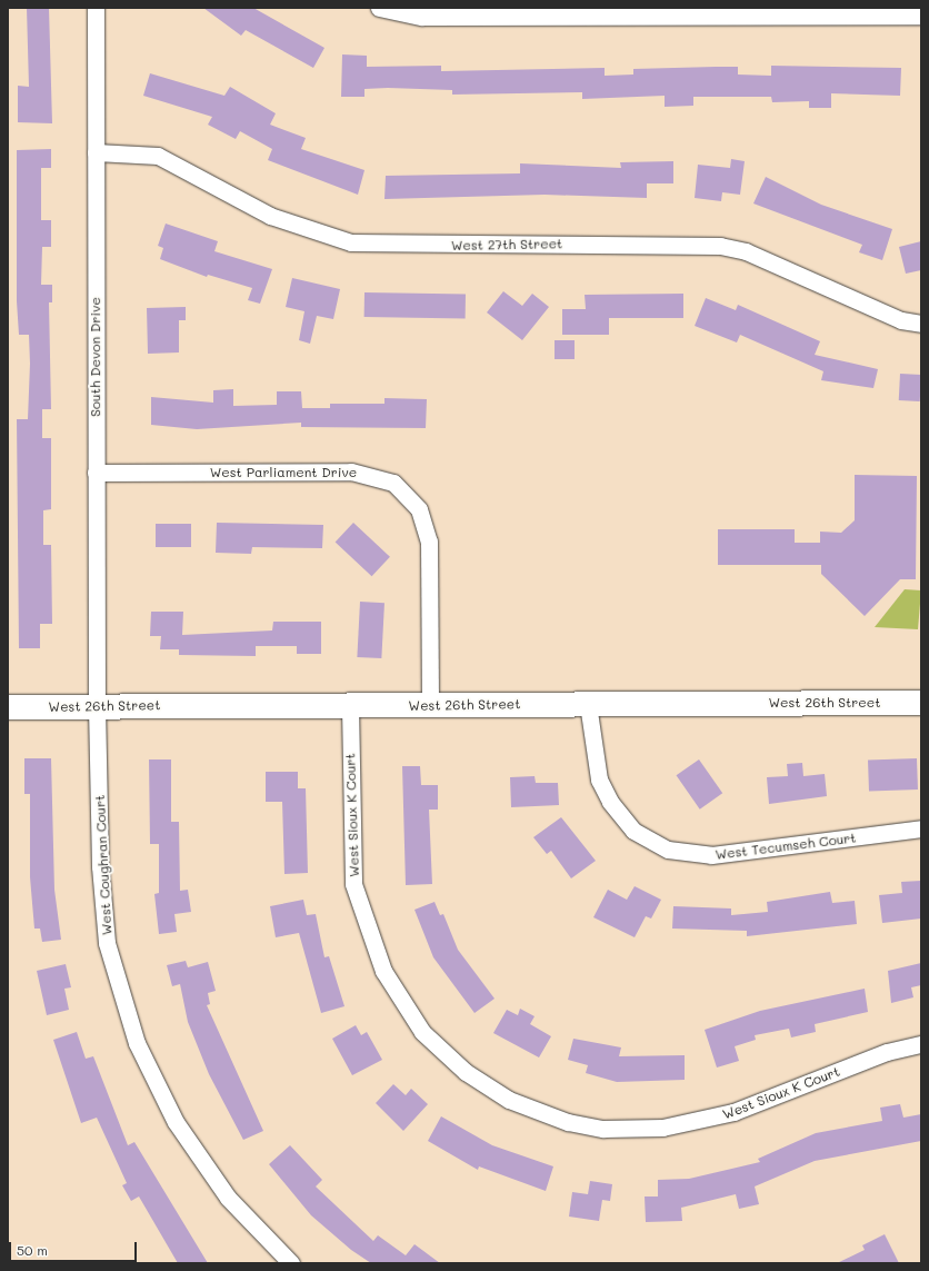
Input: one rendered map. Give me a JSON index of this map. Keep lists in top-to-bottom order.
{
  "streets": {
    "main road": ["West 26th Street"],
    "street": [
      "West 27th Street",
      "South Devon Drive",
      "West Parliament Drive",
      "West Sioux K Court",
      "West Tecumseh Court",
      "West Coughran Court"
    ]
  },
  "crossings": [
    ["West 27th Street", "South Devon Drive"],
    ["South Devon Drive", "West Parliament Drive"],
    ["South Devon Drive", "West 26th Street"],
    ["South Devon Drive", "West Coughran Court"],
    ["West Parliament Drive", "West 26th Street"],
    ["West 26th Street", "West Sioux K Court"],
    ["West 26th Street", "West Tecumseh Court"],
    ["West 26th Street", "West Coughran Court"]
  ],
  "scale_bar": "50 m"
}
